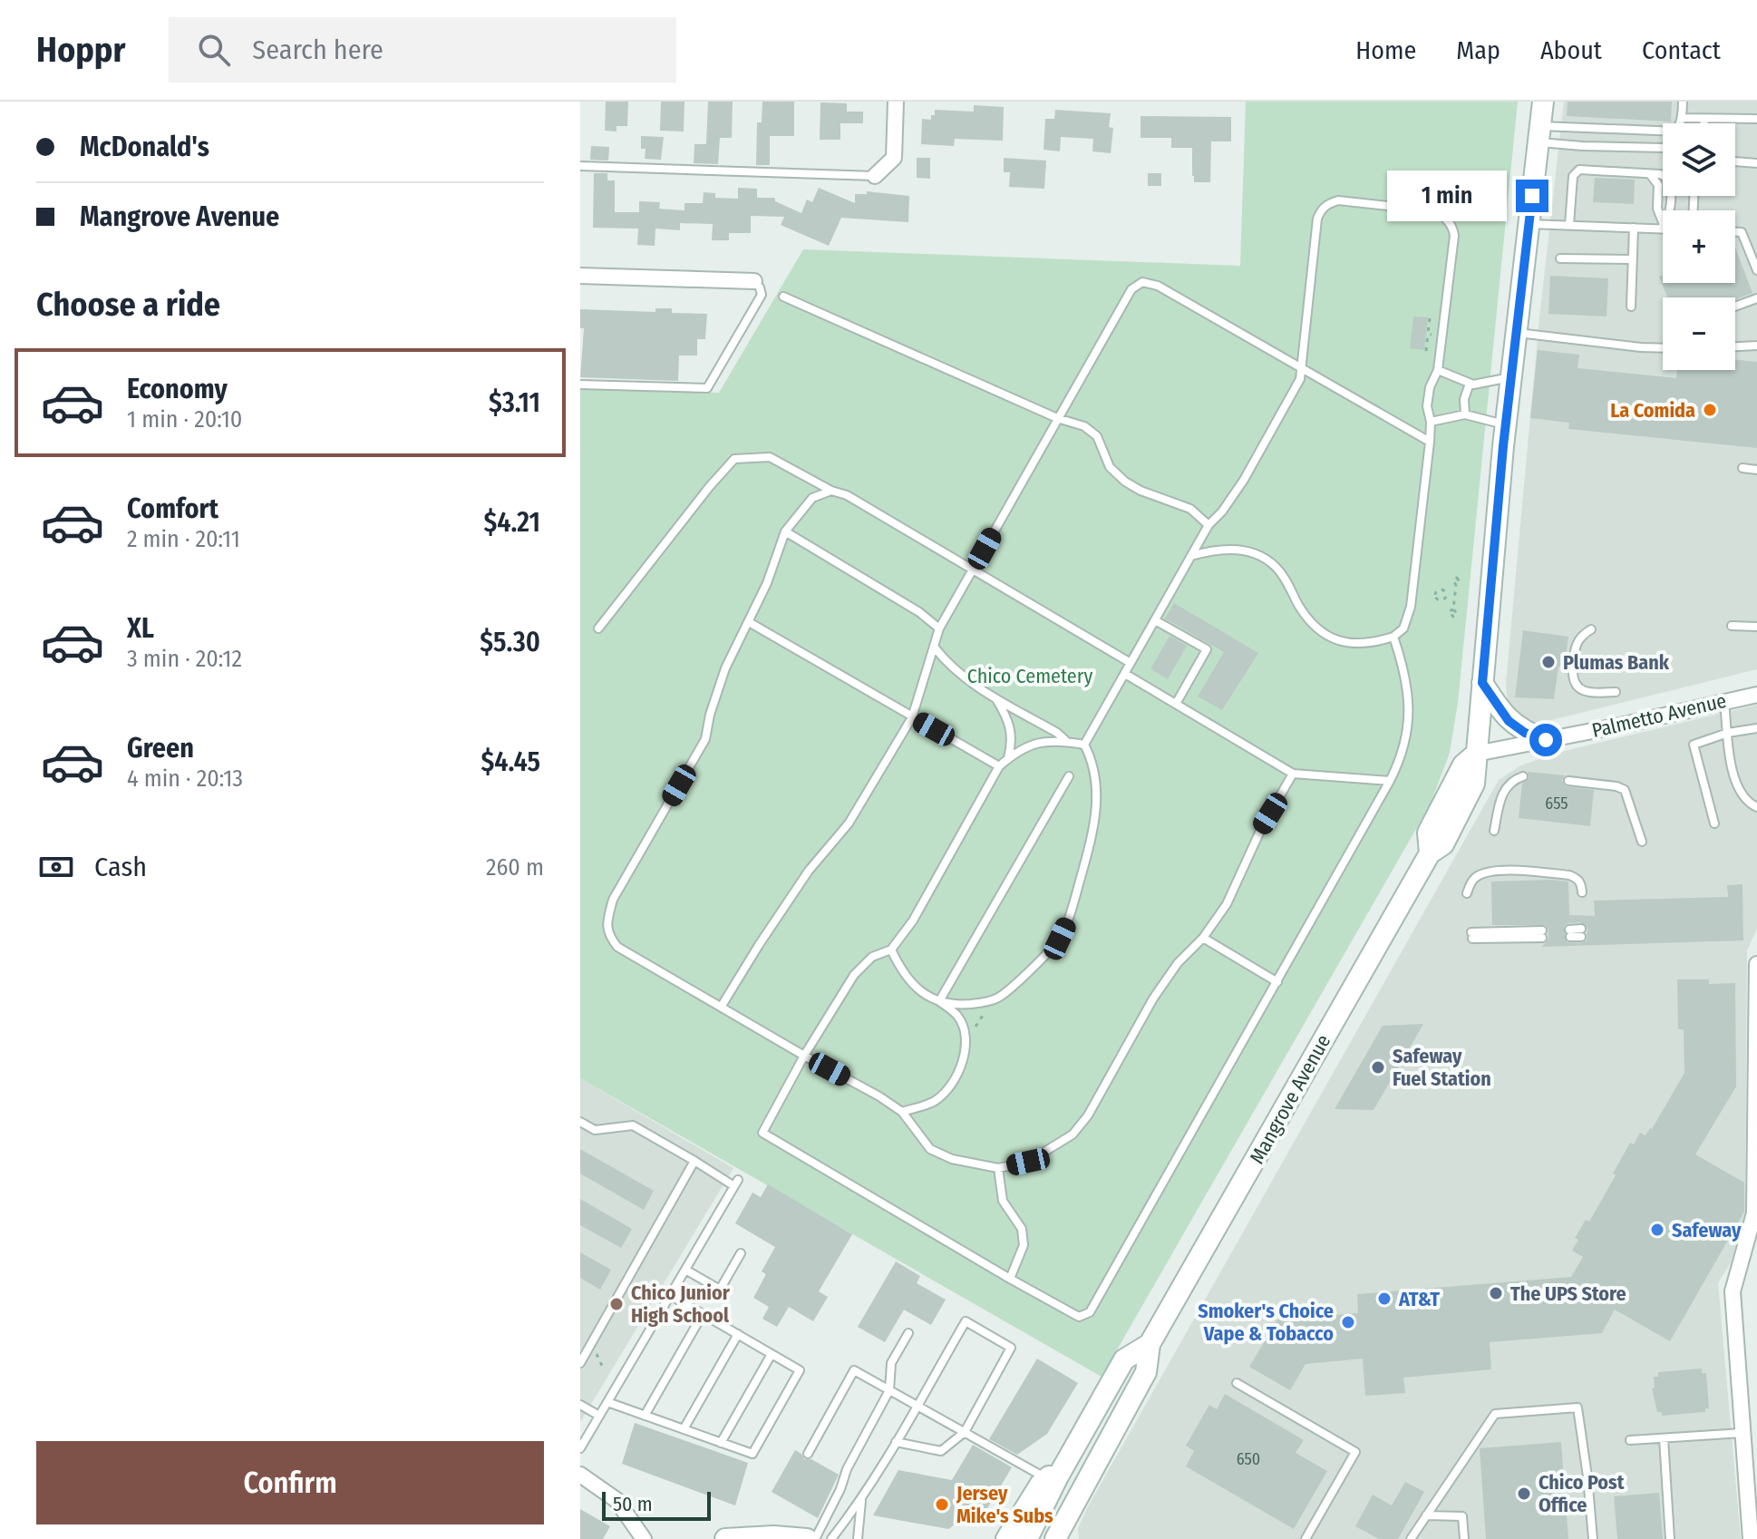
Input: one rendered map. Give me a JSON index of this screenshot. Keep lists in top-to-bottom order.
{
  "streets": {
    "street": ["Palmetto Avenue", "Mangrove Avenue"]
  },
  "crossings": [
    ["Palmetto Avenue", "Mangrove Avenue"]
  ],
  "parks": ["Chico Cemetery"],
  "places": [
    "La Comida",
    "Plumas Bank",
    "Safeway Fuel Station",
    "Safeway",
    "The UPS Store",
    "AT&T",
    "Chico Junior High School",
    "Smoker's Choice Vape & Tobacco",
    "Chico Post Office",
    "Jersey Mike's Subs"
  ],
  "house_numbers": ["655", "650"],
  "scale_bar": "50 m",
  "page": {
    "header": "Hoppr",
    "search": "Search here",
    "nav": [
      "Home",
      "Map",
      "About",
      "Contact"
    ],
    "banner": ["McDonald's", "Mangrove Avenue"],
    "map_buttons": ["+", "−"],
    "bubble": "1 min",
    "heading": "Choose a ride",
    "list": [
      {
        "name": "Economy",
        "note": "1 min · 20:10",
        "value": "$3.11"
      },
      {
        "name": "Comfort",
        "note": "2 min · 20:11",
        "value": "$4.21"
      },
      {
        "name": "XL",
        "note": "3 min · 20:12",
        "value": "$5.30"
      },
      {
        "name": "Green",
        "note": "4 min · 20:13",
        "value": "$4.45"
      }
    ],
    "pay": ["Cash", "260 m"],
    "buttons": "Confirm",
    "scale": "50 m"
  }
}
